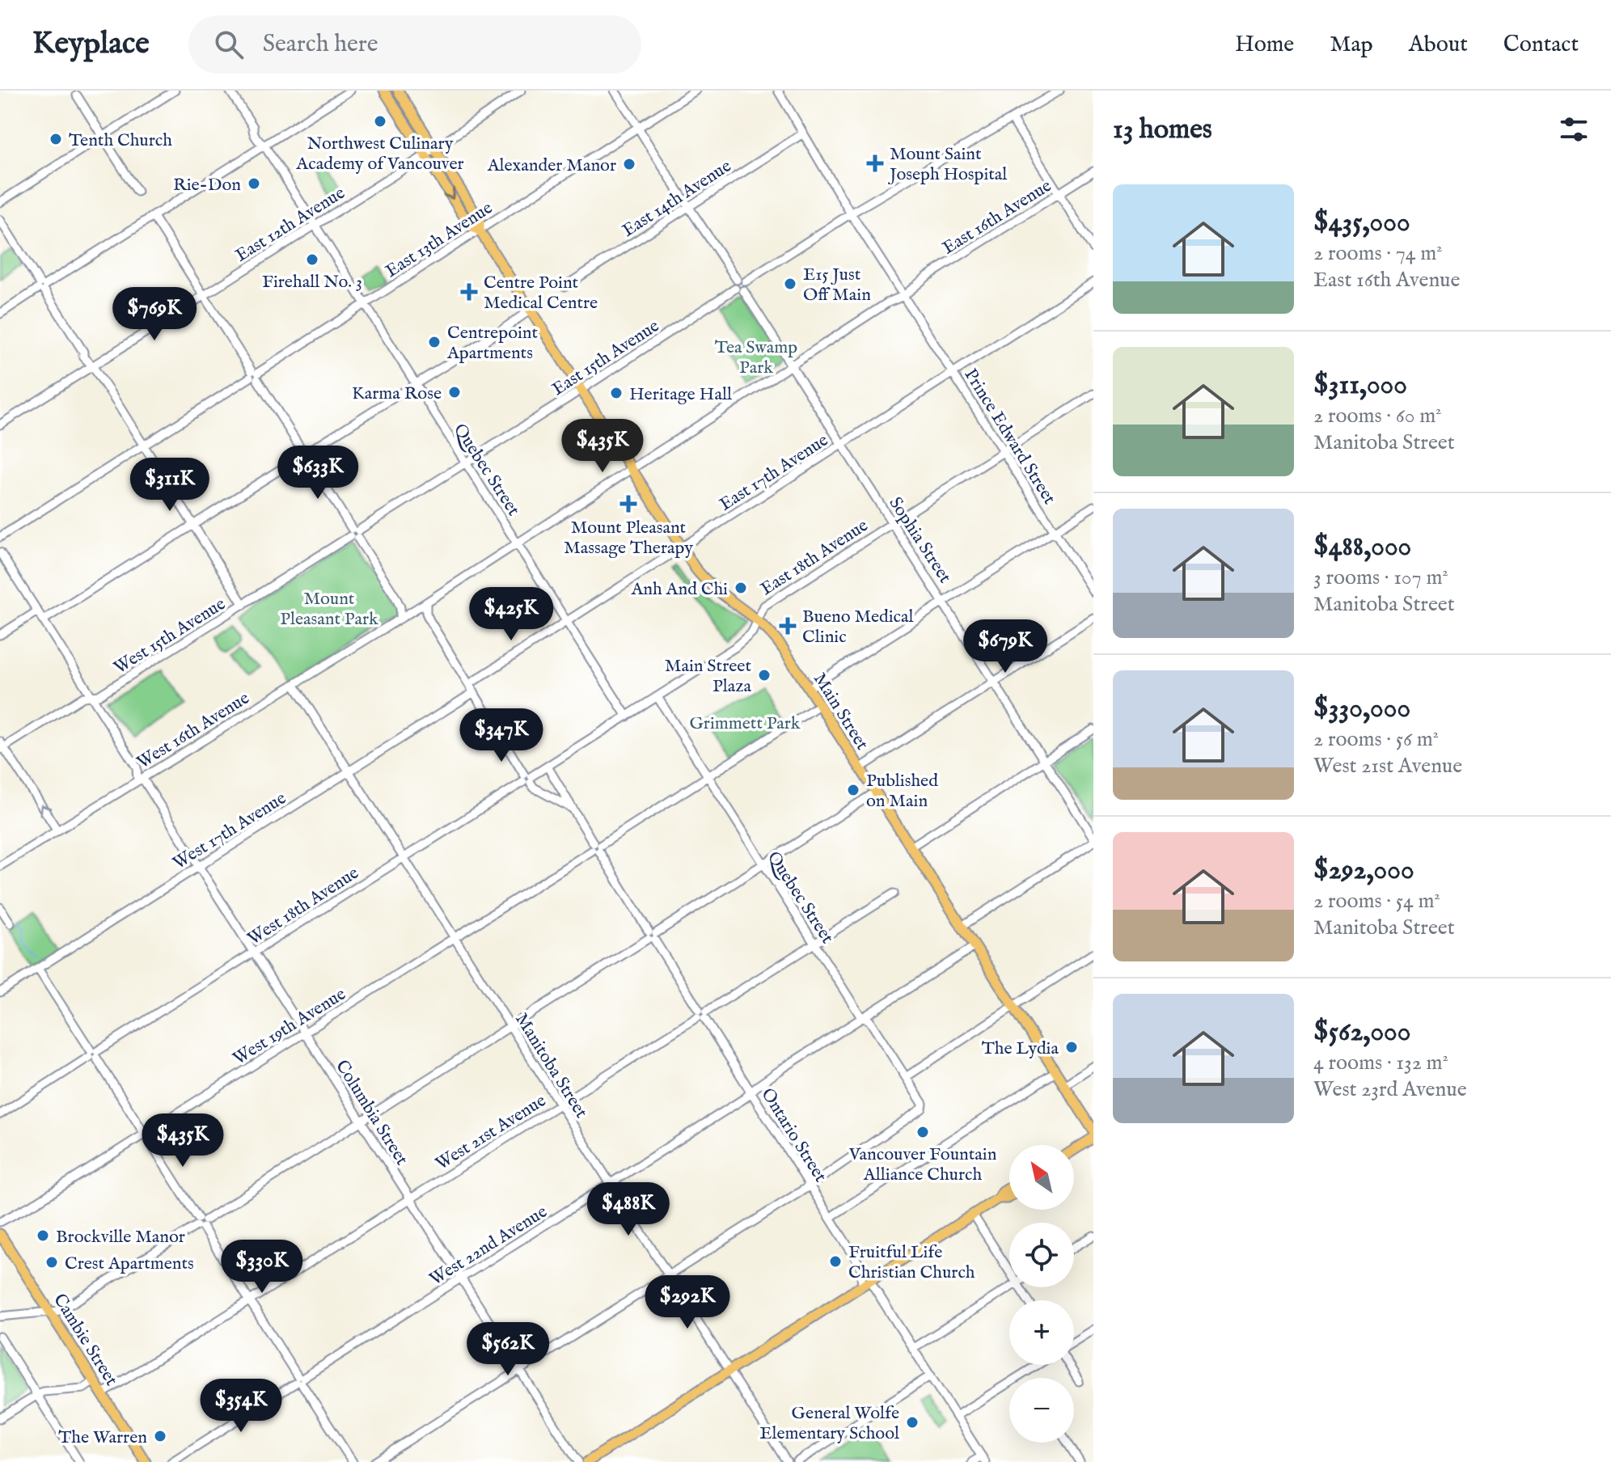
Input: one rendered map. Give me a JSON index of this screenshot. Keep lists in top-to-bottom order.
{
  "streets": {
    "main road": ["Main Street", "Cambie Street"],
    "street": [
      "East 14th Avenue",
      "East 16th Avenue",
      "East 12th Avenue",
      "East 13th Avenue",
      "East 15th Avenue",
      "Prince Edward Street",
      "Quebec Street",
      "East 17th Avenue",
      "Sophia Street",
      "East 18th Avenue",
      "West 15th Avenue",
      "West 16th Avenue",
      "West 17th Avenue",
      "West 18th Avenue",
      "West 19th Avenue",
      "Manitoba Street",
      "Columbia Street",
      "West 21st Avenue",
      "Ontario Street",
      "West 22nd Avenue"
    ]
  },
  "crossings": [
    ["East 14th Avenue", "Prince Edward Street"],
    ["East 14th Avenue", "Sophia Street"],
    ["East 16th Avenue", "Prince Edward Street"],
    ["East 16th Avenue", "Quebec Street"],
    ["East 16th Avenue", "Sophia Street"],
    ["East 16th Avenue", "Main Street"],
    ["East 16th Avenue", "West 16th Avenue"],
    ["East 16th Avenue", "Ontario Street"],
    ["East 12th Avenue", "Quebec Street"],
    ["East 12th Avenue", "Main Street"],
    ["East 13th Avenue", "Quebec Street"],
    ["East 13th Avenue", "Sophia Street"],
    ["East 13th Avenue", "Main Street"],
    ["East 15th Avenue", "Prince Edward Street"],
    ["East 15th Avenue", "Quebec Street"],
    ["East 15th Avenue", "Sophia Street"],
    ["East 15th Avenue", "West 15th Avenue"],
    ["East 15th Avenue", "Main Street"],
    ["Prince Edward Street", "East 17th Avenue"],
    ["Prince Edward Street", "East 18th Avenue"],
    ["Quebec Street", "East 17th Avenue"],
    ["Quebec Street", "East 18th Avenue"],
    ["Quebec Street", "West 19th Avenue"],
    ["Quebec Street", "West 21st Avenue"],
    ["Quebec Street", "Ontario Street"],
    ["Quebec Street", "West 22nd Avenue"],
    ["East 17th Avenue", "Sophia Street"],
    ["East 17th Avenue", "Main Street"],
    ["East 17th Avenue", "Ontario Street"],
    ["Sophia Street", "East 18th Avenue"],
    ["East 18th Avenue", "Main Street"],
    ["East 18th Avenue", "West 18th Avenue"],
    ["East 18th Avenue", "Ontario Street"],
    ["Main Street", "West 19th Avenue"],
    ["Main Street", "West 22nd Avenue"],
    ["West 16th Avenue", "Manitoba Street"],
    ["West 16th Avenue", "Columbia Street"],
    ["West 17th Avenue", "Manitoba Street"],
    ["West 17th Avenue", "Columbia Street"],
    ["West 17th Avenue", "Ontario Street"],
    ["West 18th Avenue", "Manitoba Street"],
    ["West 18th Avenue", "Columbia Street"],
    ["West 18th Avenue", "Ontario Street"],
    ["West 19th Avenue", "Manitoba Street"],
    ["West 19th Avenue", "Columbia Street"],
    ["West 19th Avenue", "Ontario Street"],
    ["Manitoba Street", "West 21st Avenue"],
    ["Manitoba Street", "West 22nd Avenue"],
    ["Columbia Street", "West 21st Avenue"],
    ["Columbia Street", "West 22nd Avenue"],
    ["West 21st Avenue", "Ontario Street"],
    ["West 21st Avenue", "Cambie Street"],
    ["Ontario Street", "West 22nd Avenue"]
  ],
  "parks": ["Tea Swamp Park", "Mount Pleasant Park", "Grimmett Park"],
  "places": {
    "other": [
      "Northwest Culinary Academy of Vancouver",
      "Tenth Church",
      "Alexander Manor",
      "Rie-Don",
      "Firehall No. 3",
      "E15 Just Off Main",
      "Centrepoint Apartments",
      "Karma Rose",
      "Heritage Hall",
      "Anh And Chi",
      "Main Street Plaza",
      "Published on Main",
      "The Lydia",
      "Vancouver Fountain Alliance Church",
      "Brockville Manor",
      "Fruitful Life Christian Church",
      "Crest Apartments",
      "General Wolfe Elementary School",
      "The Warren"
    ],
    "health": [
      "Mount Saint Joseph Hospital",
      "Centre Point Medical Centre",
      "Mount Pleasant Massage Therapy",
      "Bueno Medical Clinic"
    ]
  },
  "north": "top left",
  "page": {
    "header": "Keyplace",
    "search": "Search here",
    "nav": [
      "Home",
      "Map",
      "About",
      "Contact"
    ],
    "heading": "13 homes",
    "list": [
      {
        "name": "$435,000",
        "note": "2 rooms · 74 m² · East 16th Avenue"
      },
      {
        "name": "$311,000",
        "note": "2 rooms · 60 m² · Manitoba Street"
      },
      {
        "name": "$488,000",
        "note": "3 rooms · 107 m² · Manitoba Street"
      },
      {
        "name": "$330,000",
        "note": "2 rooms · 56 m² · West 21st Avenue"
      },
      {
        "name": "$292,000",
        "note": "2 rooms · 54 m² · Manitoba Street"
      },
      {
        "name": "$562,000",
        "note": "4 rooms · 132 m² · West 23rd Avenue"
      }
    ],
    "price": [
      "$769K",
      "$435K",
      "$633K",
      "$311K",
      "$425K",
      "$679K",
      "$347K",
      "$435K",
      "$488K",
      "$330K",
      "$292K",
      "$562K",
      "$354K"
    ],
    "map_buttons": ["+", "−"]
  }
}
